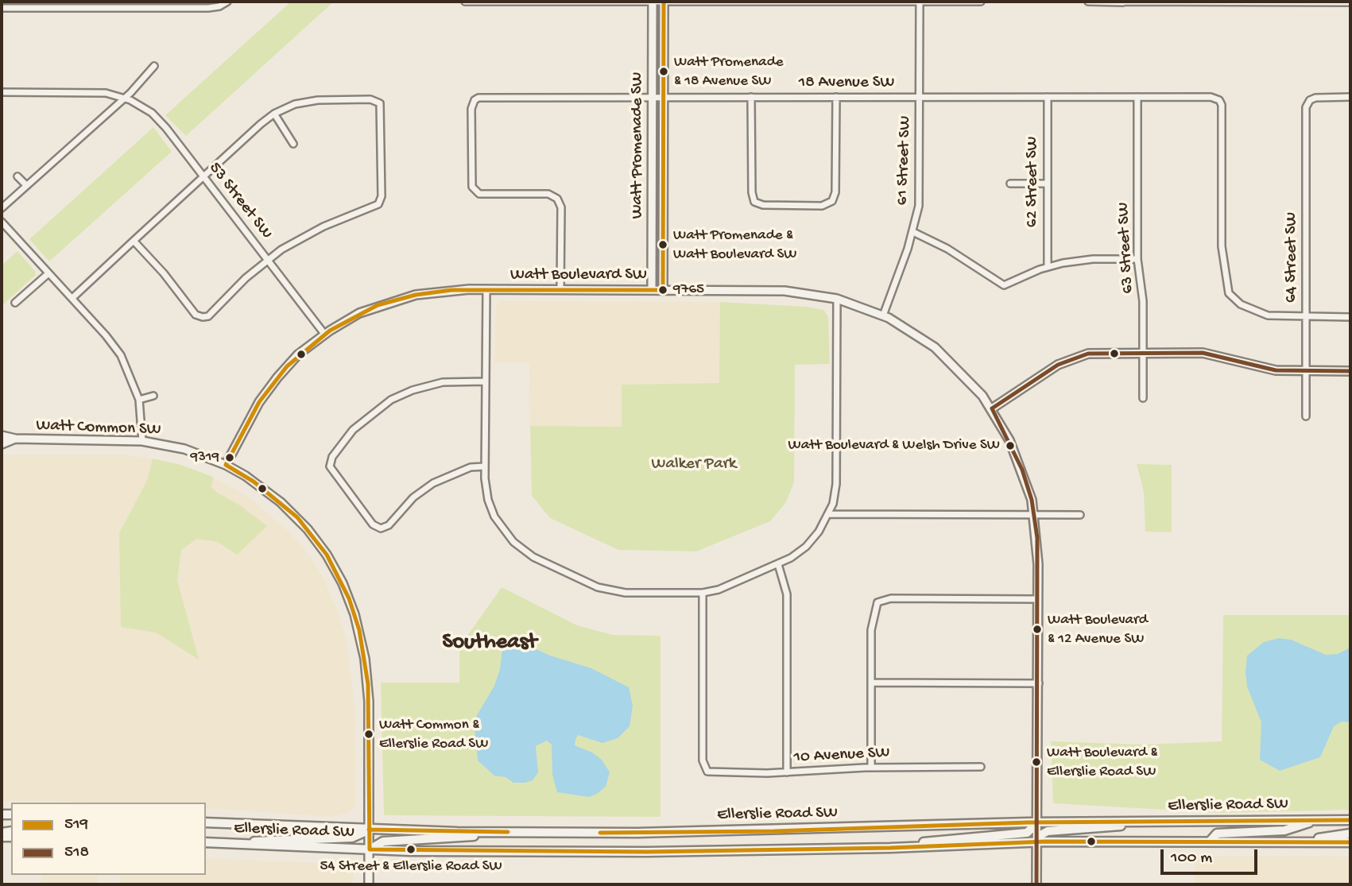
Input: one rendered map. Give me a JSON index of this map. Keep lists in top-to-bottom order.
{
  "streets": {
    "main road": ["Ellerslie Road SW"],
    "street": [
      "18 Avenue SW",
      "Watt Promenade SW",
      "61 Street SW",
      "62 Street SW",
      "53 Street SW",
      "63 Street SW",
      "64 Street SW",
      "Watt Boulevard SW",
      "Watt Common SW",
      "10 Avenue SW"
    ]
  },
  "crossings": [
    ["18 Avenue SW", "Watt Promenade SW"],
    ["18 Avenue SW", "61 Street SW"],
    ["18 Avenue SW", "62 Street SW"],
    ["18 Avenue SW", "63 Street SW"],
    ["18 Avenue SW", "64 Street SW"],
    ["18 Avenue SW", "Watt Boulevard SW"],
    ["Watt Promenade SW", "Watt Boulevard SW"],
    ["61 Street SW", "Watt Boulevard SW"],
    ["53 Street SW", "Watt Boulevard SW"],
    ["Watt Boulevard SW", "Watt Common SW"],
    ["Watt Boulevard SW", "Ellerslie Road SW"],
    ["Watt Common SW", "Ellerslie Road SW"]
  ],
  "districts": ["Southeast"],
  "parks": ["Walker Park"],
  "places": [
    "Watt Promenade & 18 Avenue SW",
    "Watt Promenade & Watt Boulevard SW",
    "9765",
    "Watt Boulevard & Welsh Drive SW",
    "9319",
    "Watt Boulevard & 12 Avenue SW",
    "Watt Common & Ellerslie Road SW",
    "Watt Boulevard & Ellerslie Road SW",
    "54 Street & Ellerslie Road SW"
  ],
  "lines": ["transit line 519", "transit line 518"],
  "legend": ["519", "518"],
  "scale_bar": "100 m"
}
